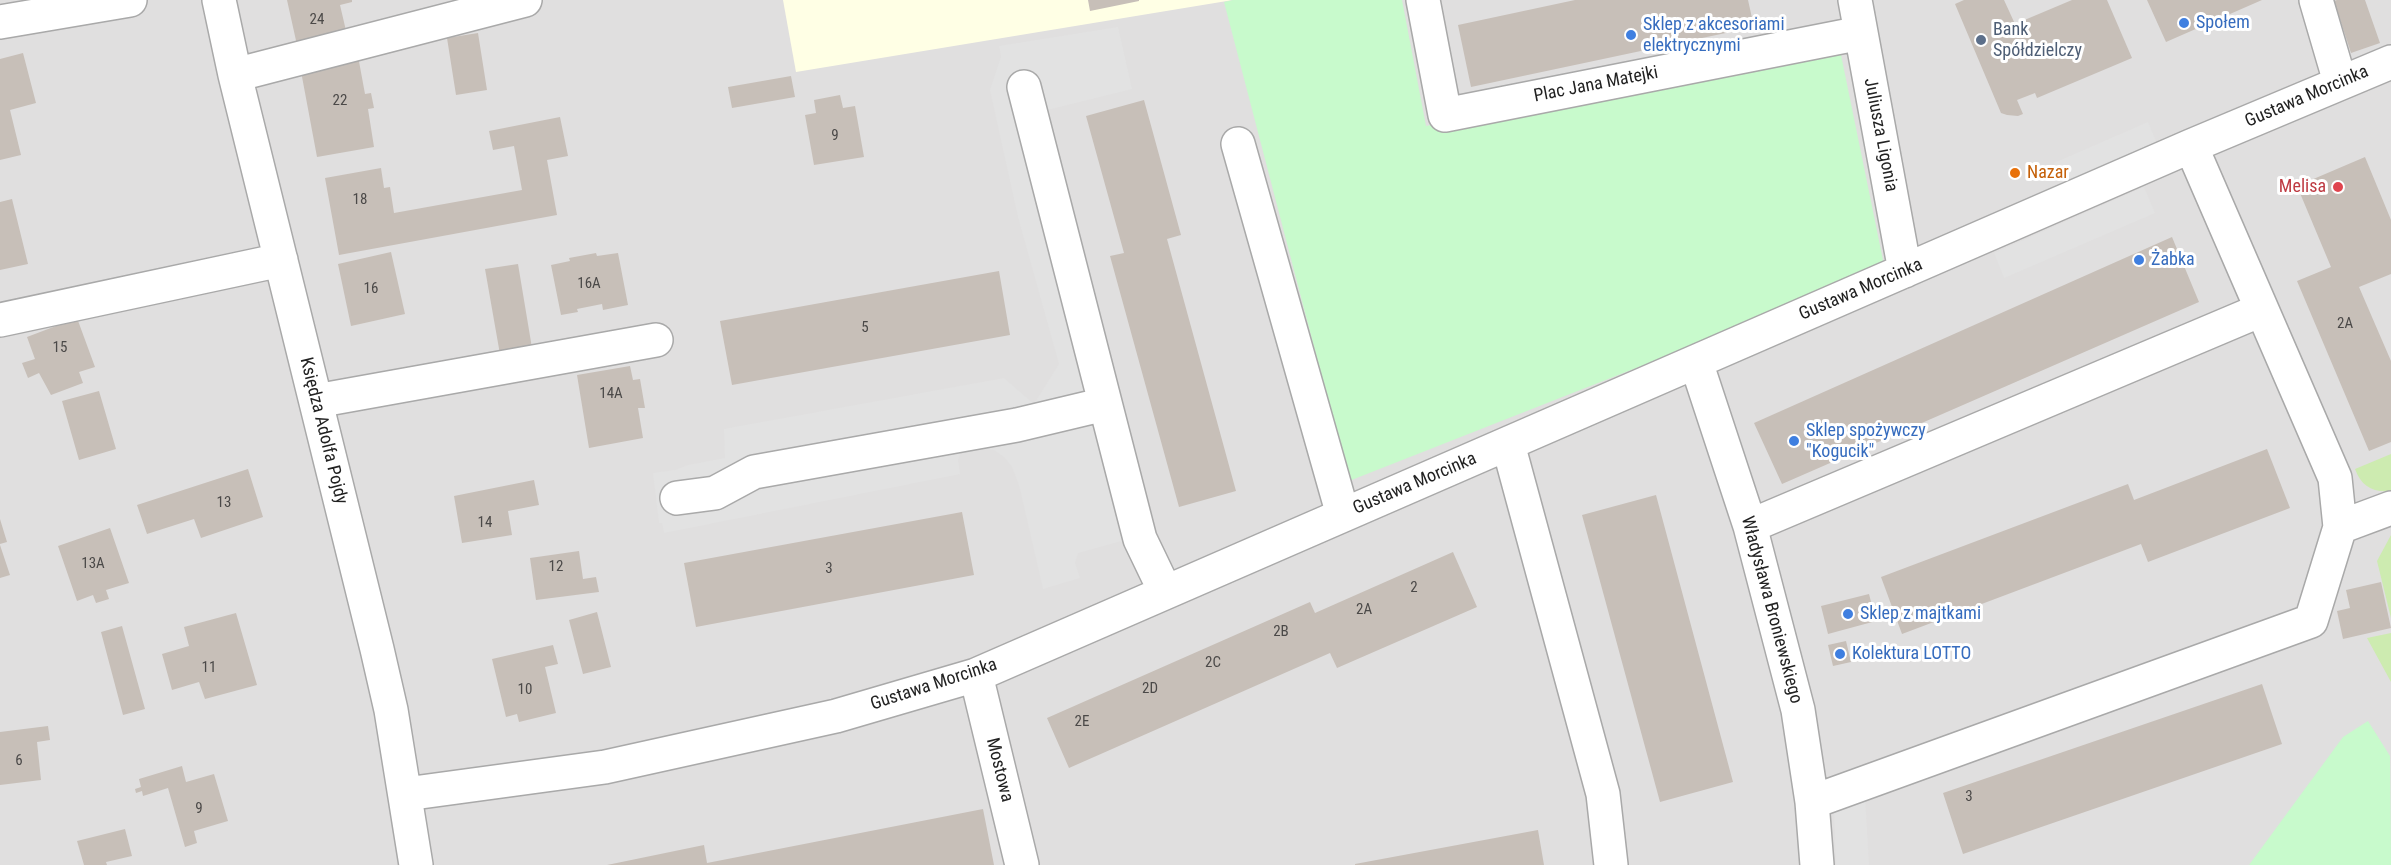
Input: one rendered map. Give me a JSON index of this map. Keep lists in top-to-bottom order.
{
  "streets": {
    "street": [
      "Plac Jana Matejki",
      "Gustawa Morcinka",
      "Juliusza Ligonia",
      "Księdza Adolfa Pojdy",
      "Władysława Broniewskiego",
      "Mostowa"
    ]
  },
  "crossings": [
    ["Plac Jana Matejki", "Juliusza Ligonia"],
    ["Gustawa Morcinka", "Juliusza Ligonia"],
    ["Gustawa Morcinka", "Księdza Adolfa Pojdy"],
    ["Gustawa Morcinka", "Władysława Broniewskiego"],
    ["Gustawa Morcinka", "Mostowa"]
  ],
  "places": [
    "Społem",
    "Sklep z akcesoriami elektrycznymi",
    "Bank Spółdzielczy",
    "Nazar",
    "Melisa",
    "Żabka",
    "Sklep spożywczy \"Kogucik\"",
    "Sklep z majtkami",
    "Kolektura LOTTO"
  ],
  "house_numbers": [
    "24",
    "22",
    "9",
    "18",
    "16A",
    "16",
    "2A",
    "5",
    "15",
    "14A",
    "13",
    "14",
    "13A",
    "12",
    "3",
    "2",
    "2A",
    "2B",
    "2C",
    "11",
    "2D",
    "10",
    "2E",
    "6",
    "3",
    "9"
  ]
}
